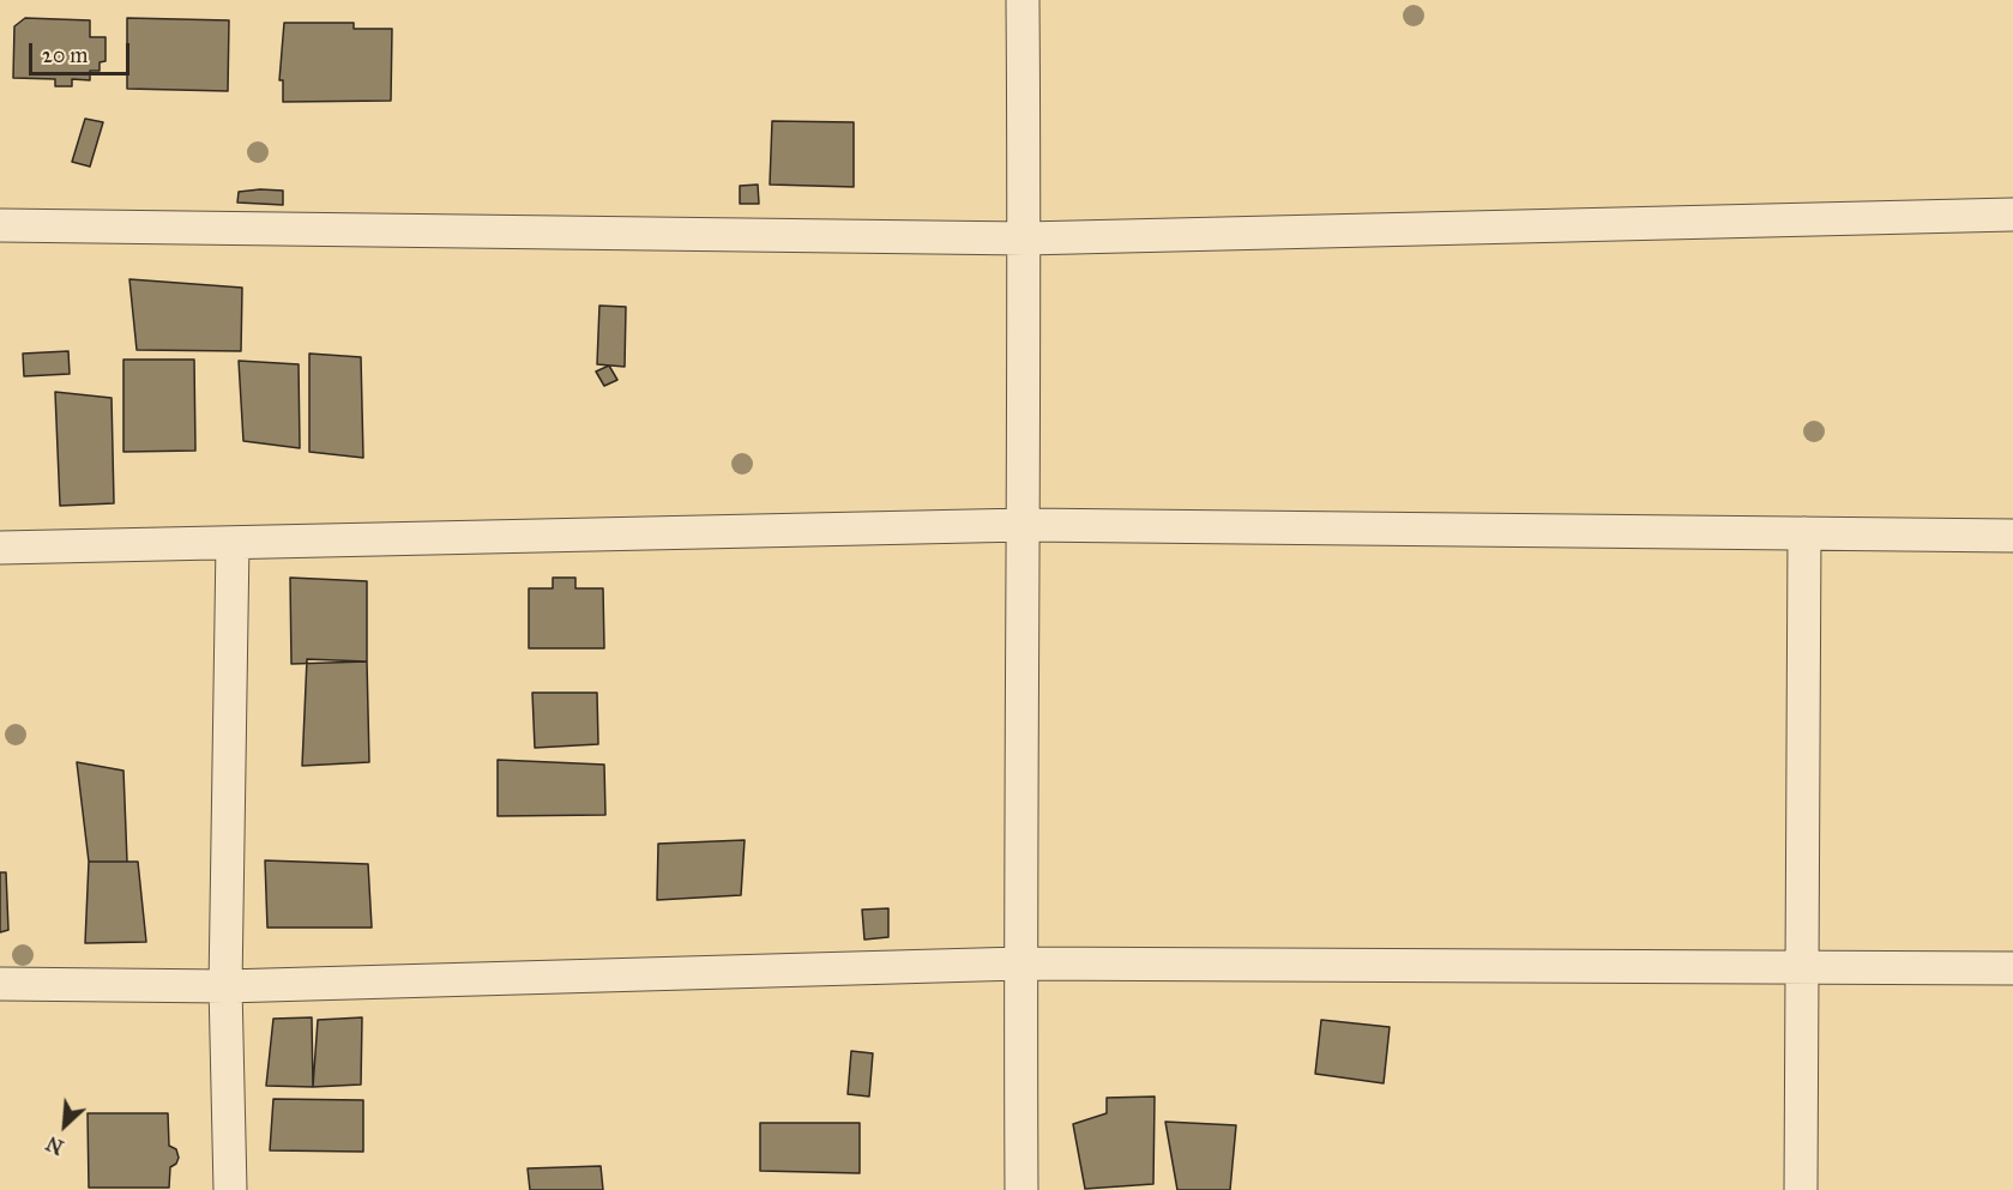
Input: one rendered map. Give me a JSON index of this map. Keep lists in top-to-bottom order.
{
  "scale_bar": "20 m",
  "north": "bottom left"
}
